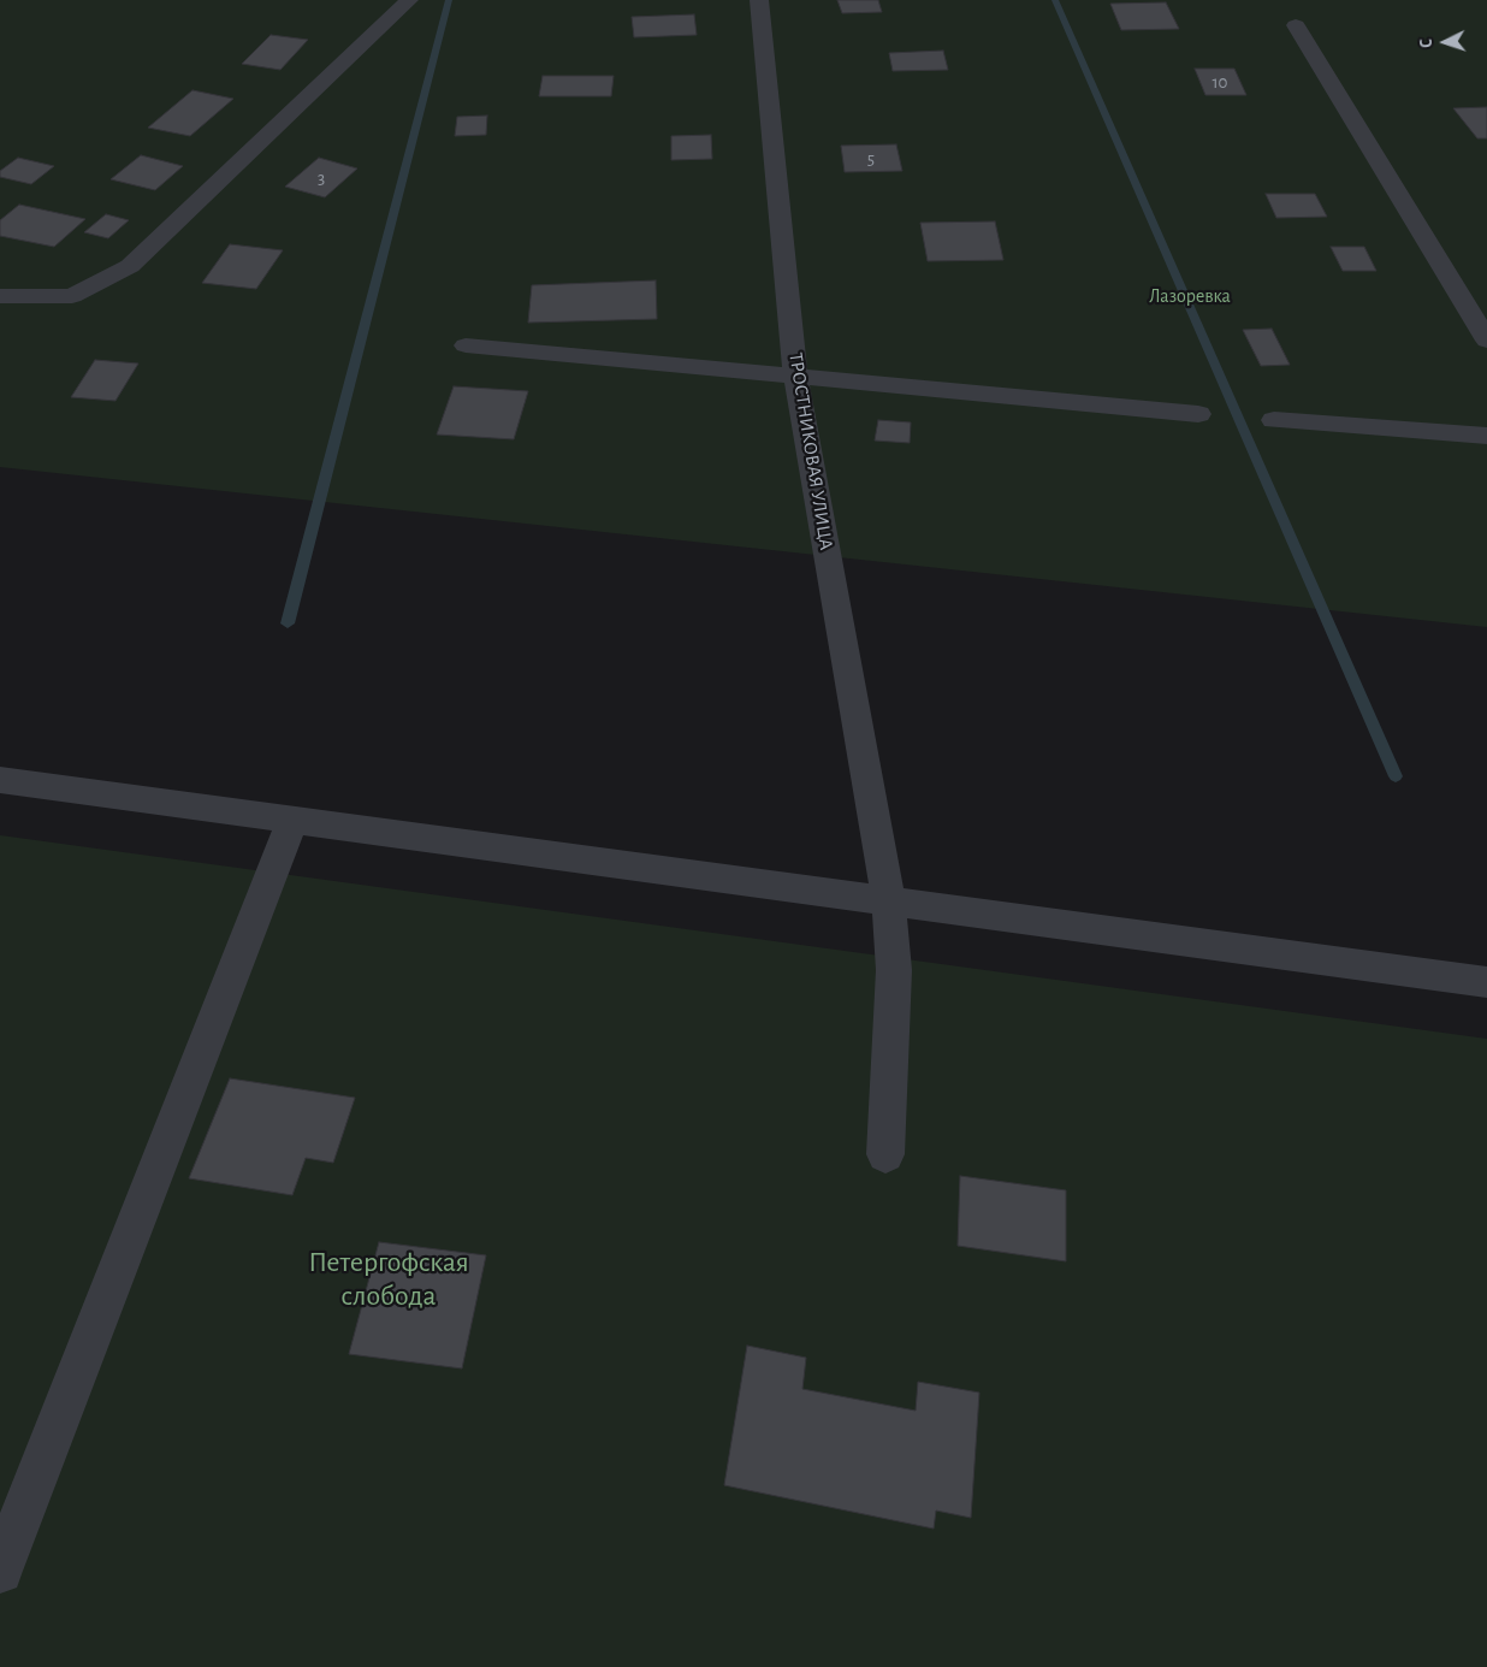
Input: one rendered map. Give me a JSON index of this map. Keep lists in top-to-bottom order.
{
  "streets": {
    "street": ["ТРОСТНИКОВАЯ УЛИЦА"]
  },
  "parks": ["Лазоревка", "Петергофская слобода"],
  "house_numbers": ["10", "5", "3"],
  "north": "left"
}
